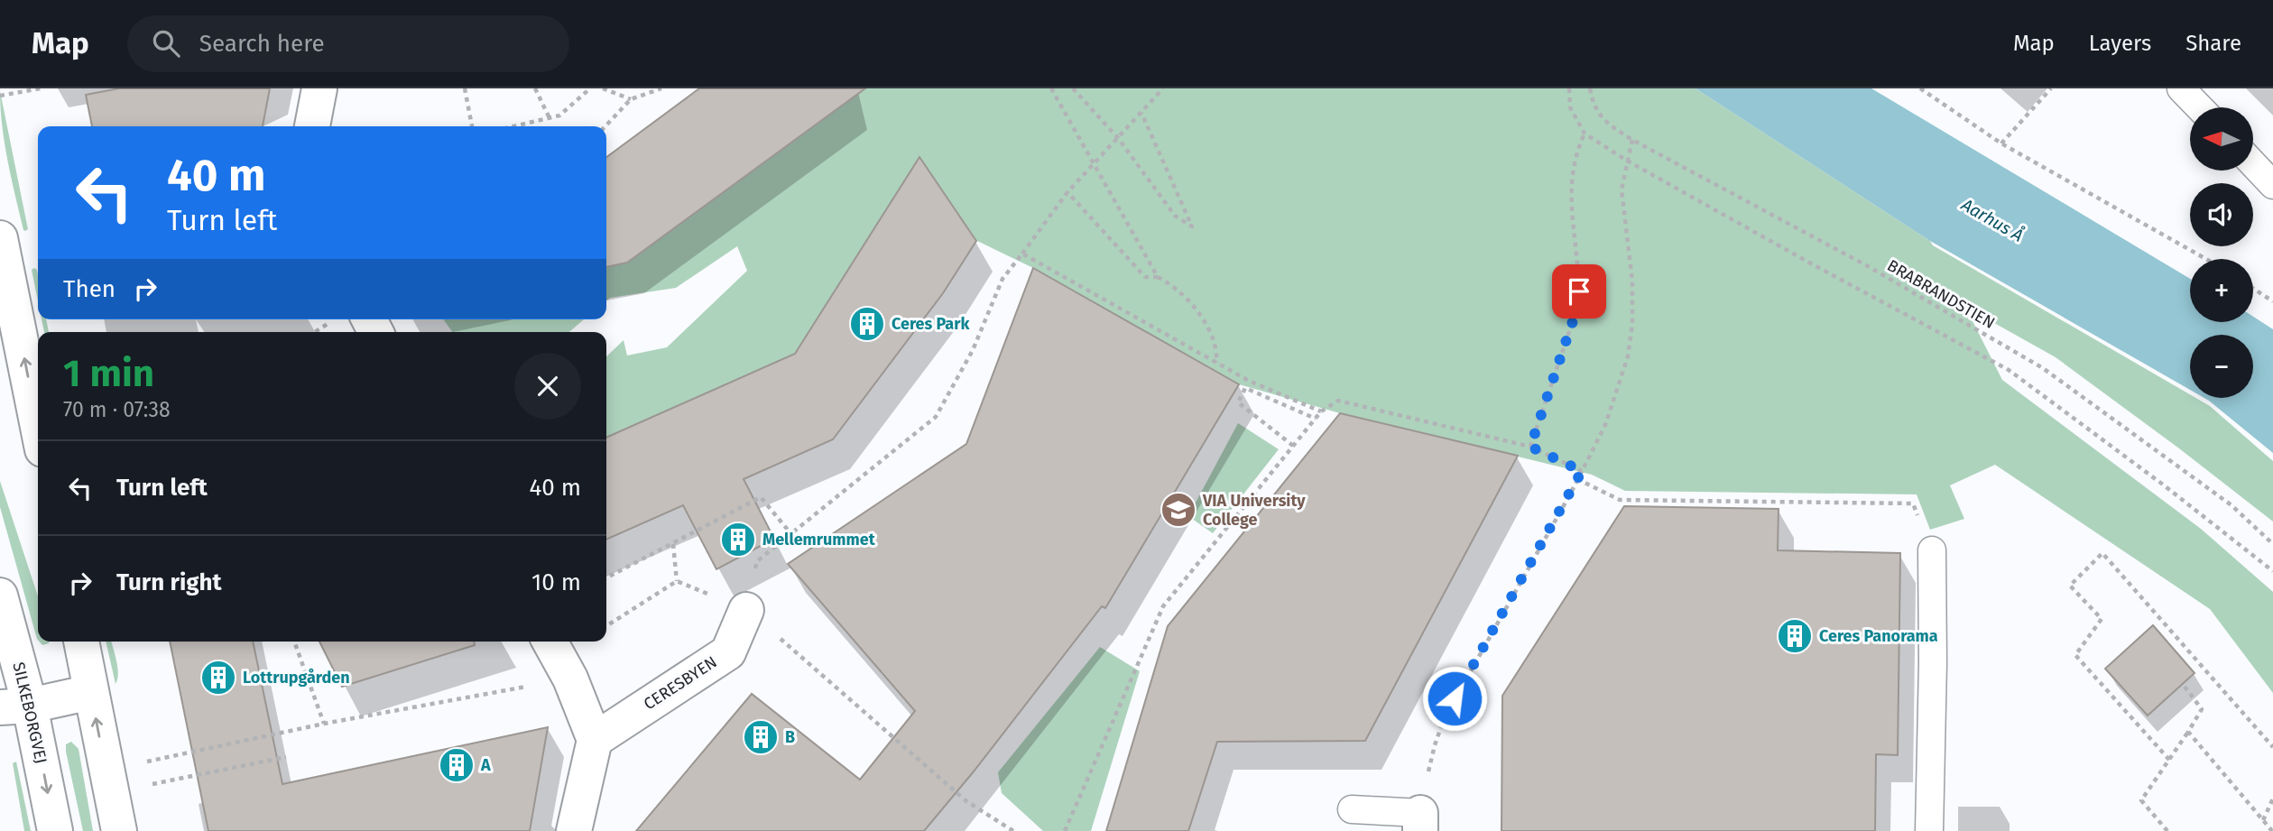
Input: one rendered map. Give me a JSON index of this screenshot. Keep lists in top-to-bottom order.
{
  "streets": {
    "street": ["CERESBYEN", "SILKEBORGVEJ"],
    "path": ["BRABRANDSTIEN"]
  },
  "water": ["Aarhus Å"],
  "places": {
    "building": [
      "Ceres Park",
      "Mellemrummet",
      "Ceres Panorama",
      "Lottrupgården",
      "B",
      "A"
    ],
    "school or university": ["VIA University College"]
  },
  "north": "left",
  "page": {
    "header": "Map",
    "search": "Search here",
    "nav": ["Map", "Layers", "Share"],
    "map_buttons": ["+", "−"],
    "turn": ["40 m", "Turn left"],
    "then": "Then",
    "heading": ["1 min", "70 m · 07:38"],
    "list": [
      {
        "name": "Turn left",
        "value": "40 m"
      },
      {
        "name": "Turn right",
        "value": "10 m"
      }
    ]
  }
}
